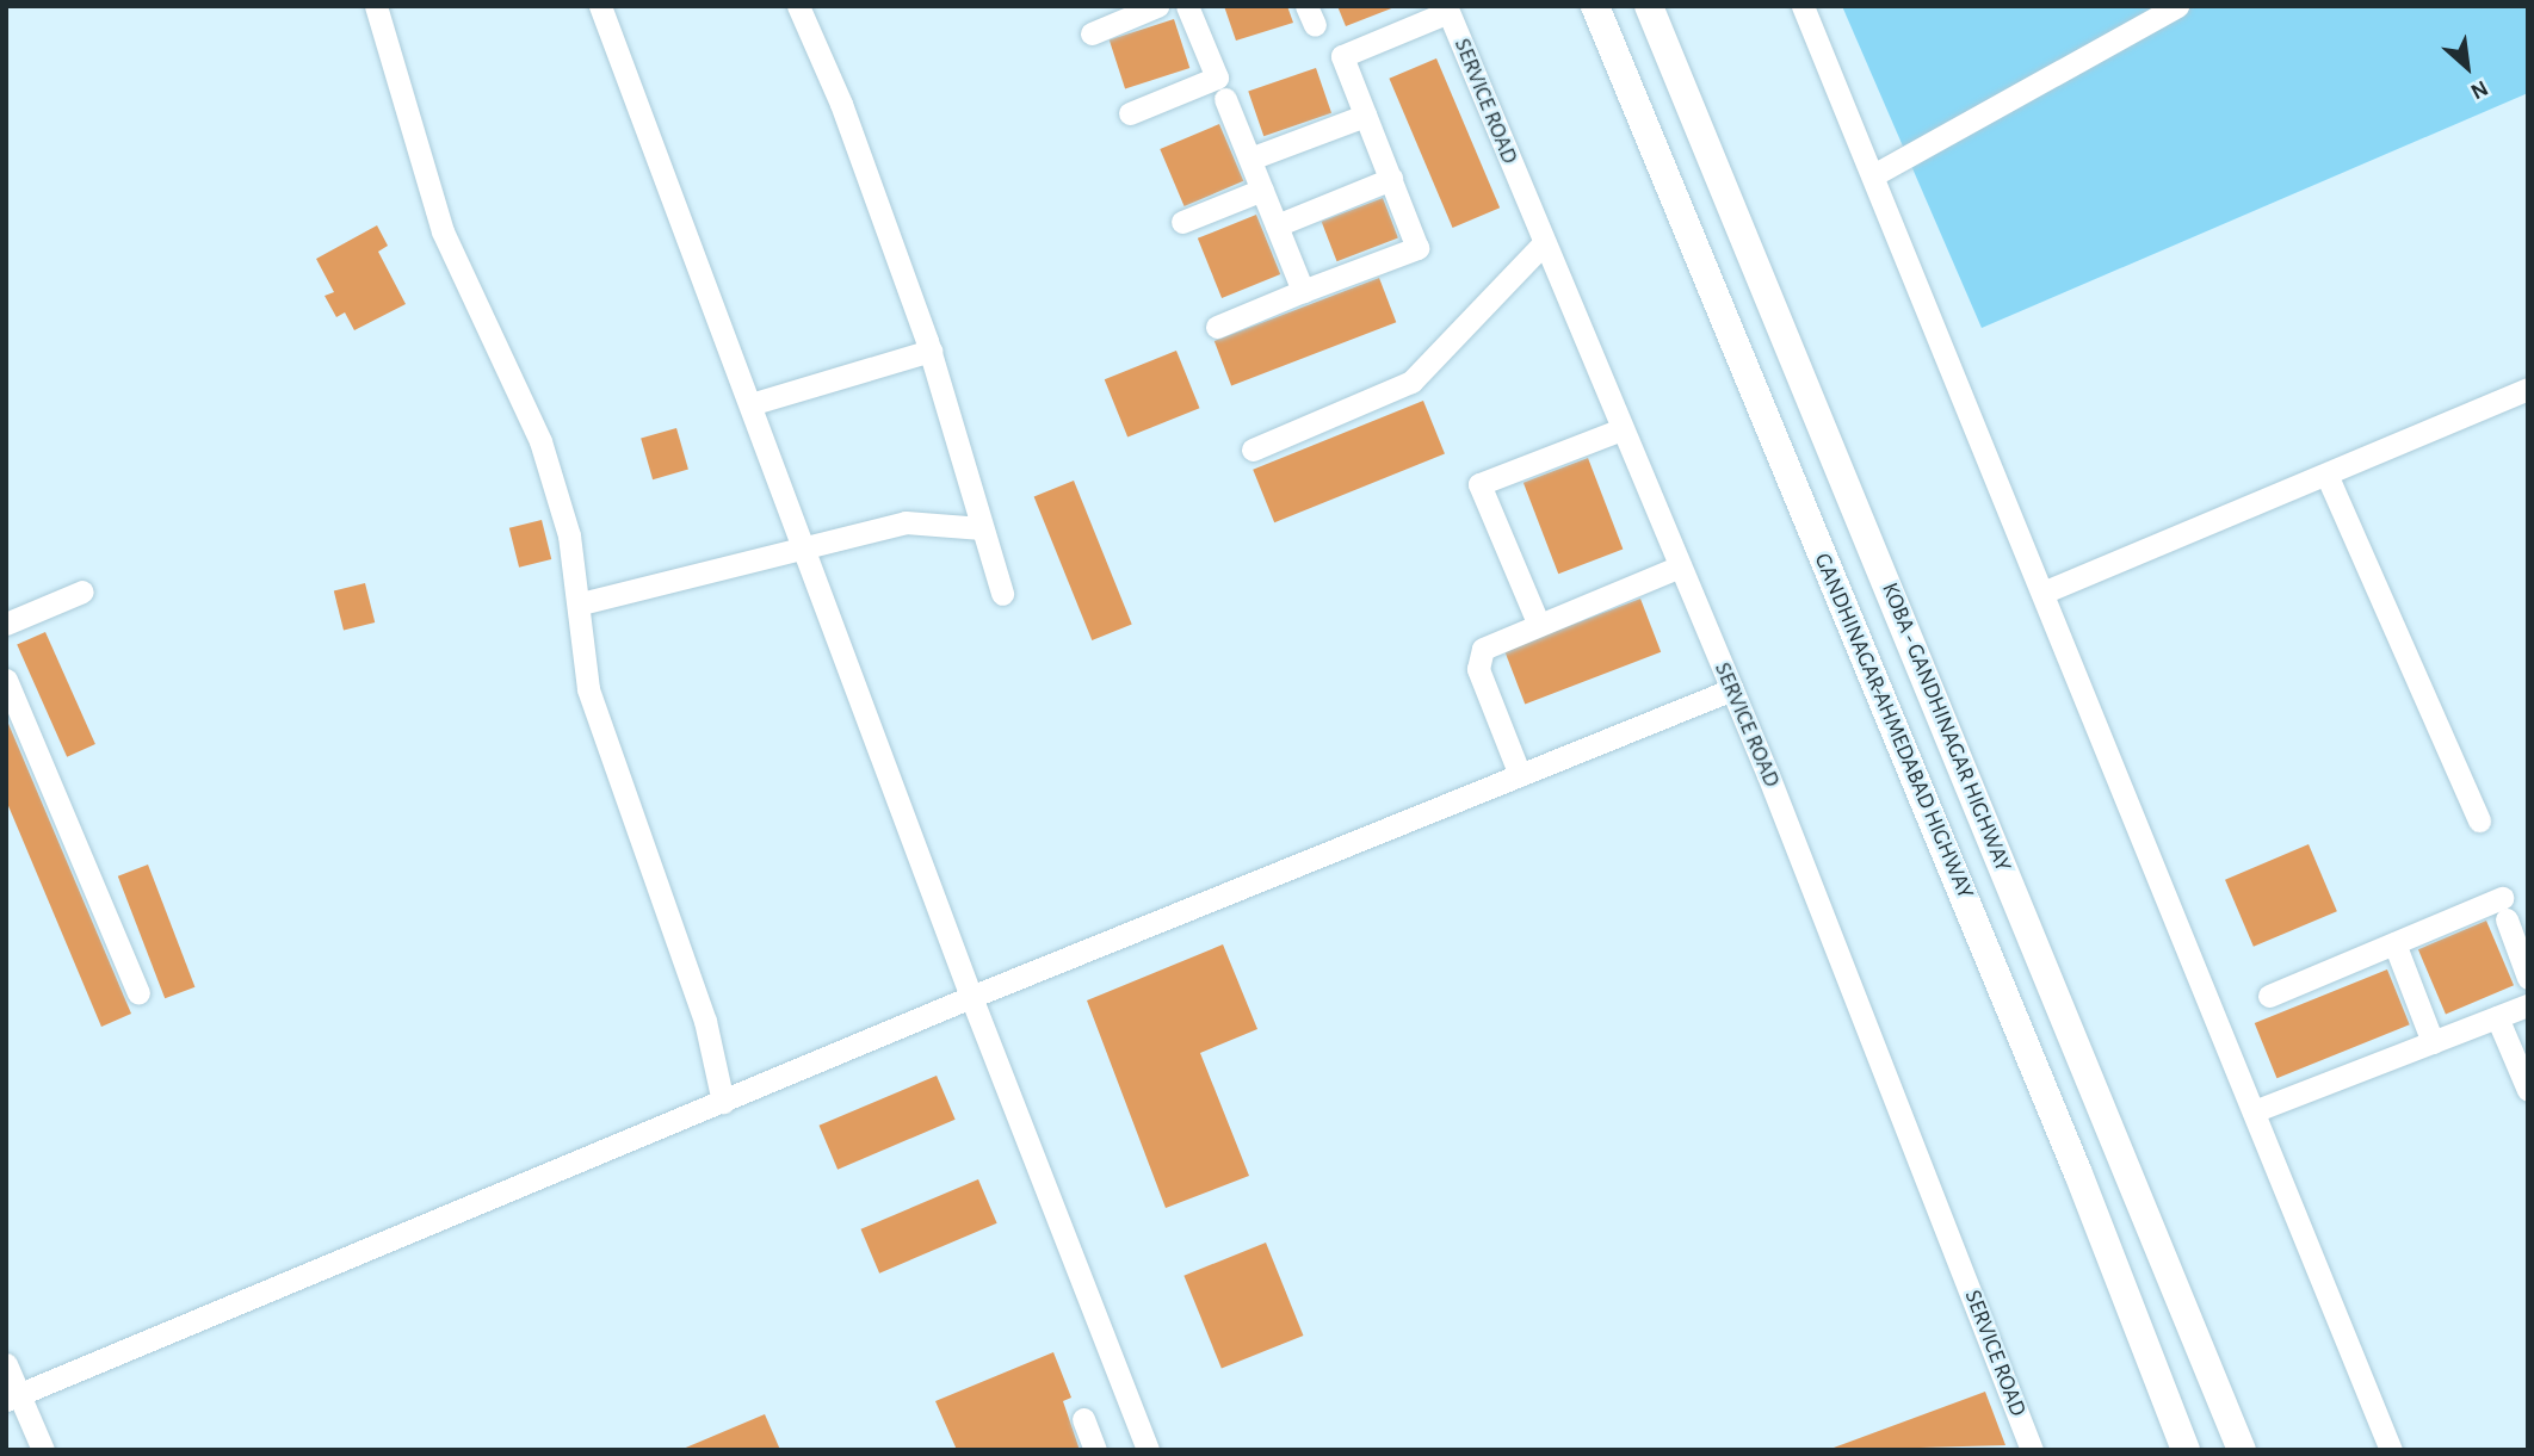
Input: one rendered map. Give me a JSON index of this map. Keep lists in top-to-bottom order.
{
  "streets": {
    "main road": ["GANDHINAGAR-AHMEDABAD HIGHWAY", "KOBA - GANDHINAGAR HIGHWAY"],
    "street": ["SERVICE ROAD"]
  },
  "north": "bottom right"
}
